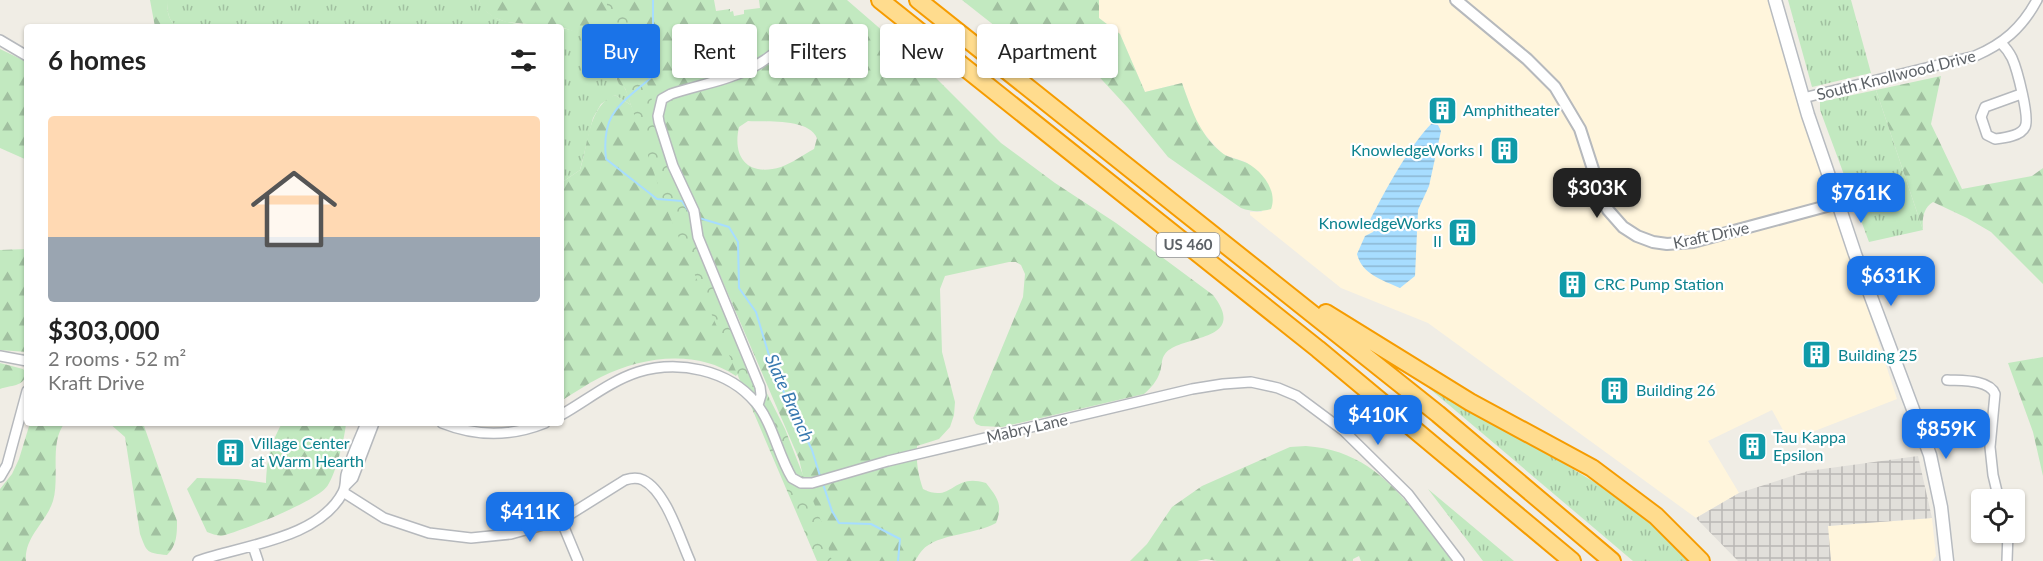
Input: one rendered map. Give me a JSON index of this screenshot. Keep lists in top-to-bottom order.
{
  "streets": {
    "highway": ["US 460"],
    "street": ["South Knollwood Drive", "Kraft Drive", "Mabry Lane"]
  },
  "water": ["Slate Branch"],
  "places": {
    "building": [
      "Amphitheater",
      "KnowledgeWorks I",
      "KnowledgeWorks II",
      "CRC Pump Station",
      "Building 25",
      "Building 26",
      "Tau Kappa Epsilon",
      "Village Center at Warm Hearth"
    ]
  },
  "page": {
    "chip": [
      "Buy",
      "Rent",
      "Filters",
      "New",
      "Apartment"
    ],
    "heading": "6 homes",
    "list": [
      {
        "name": "$303,000",
        "note": "2 rooms · 52 m² · Kraft Drive"
      }
    ],
    "price": [
      "$303K",
      "$761K",
      "$631K",
      "$410K",
      "$859K",
      "$411K"
    ]
  }
}
